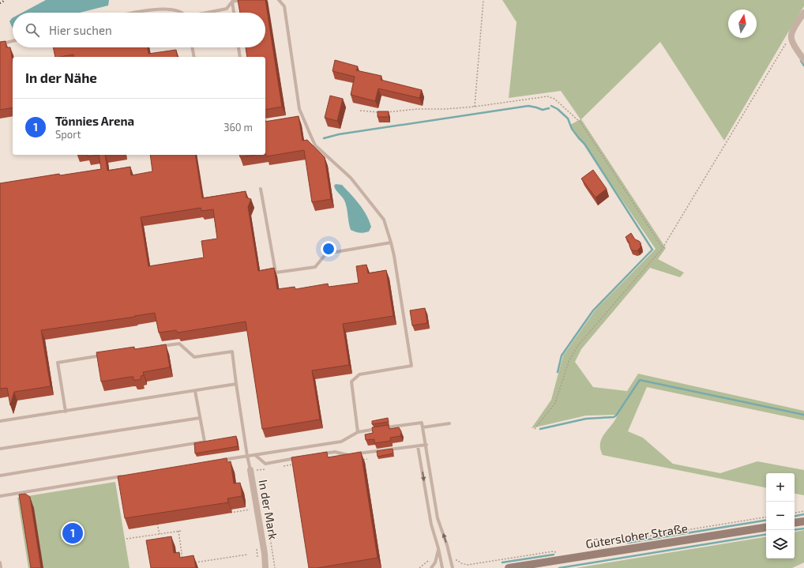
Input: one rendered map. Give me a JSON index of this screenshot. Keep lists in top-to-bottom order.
{
  "streets": {
    "main road": ["Gütersloher Straße"],
    "street": ["In der Mark"]
  },
  "north": "top",
  "page": {
    "search": "Hier suchen",
    "heading": "In der Nähe",
    "list": [
      {
        "mark": "1",
        "name": "Tönnies Arena",
        "note": "Sport",
        "value": "360 m"
      }
    ],
    "map_buttons": ["+", "−"],
    "pins": "1"
  }
}
